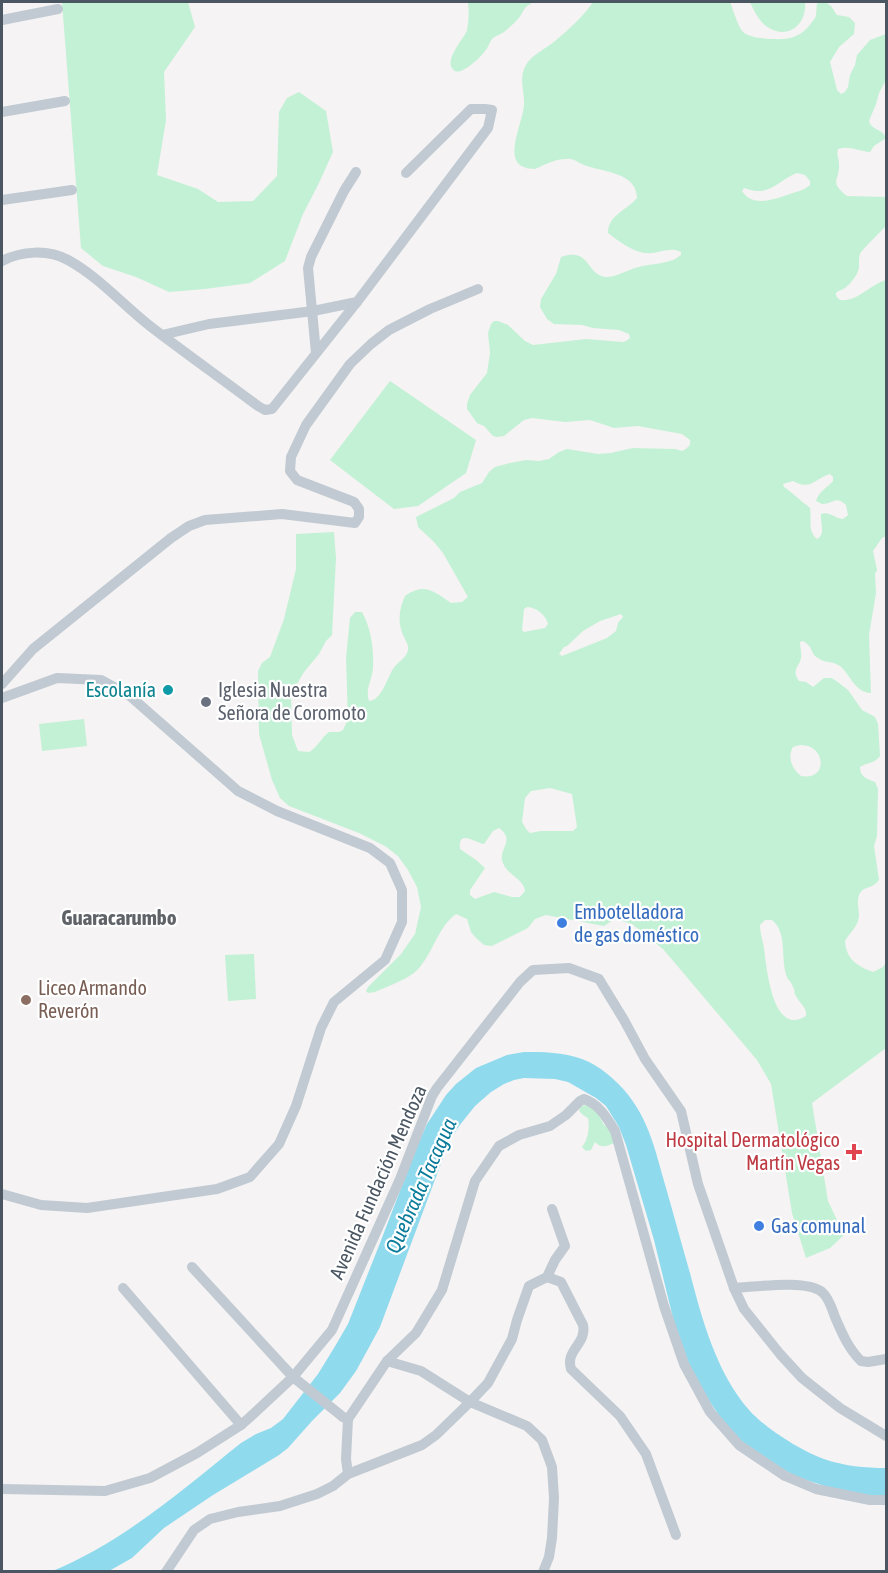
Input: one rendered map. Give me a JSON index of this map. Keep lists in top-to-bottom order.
{
  "streets": {
    "street": ["Avenida Fundación Mendoza"]
  },
  "districts": ["Guaracarumbo"],
  "water": ["Quebrada Tacagua"],
  "places": {
    "other": [
      "Escolanía",
      "Iglesia Nuestra Señora de Coromoto",
      "Embotelladora de gas doméstico",
      "Liceo Armando Reverón",
      "Gas comunal"
    ],
    "health": ["Hospital Dermatológico Martín Vegas"]
  }
}
